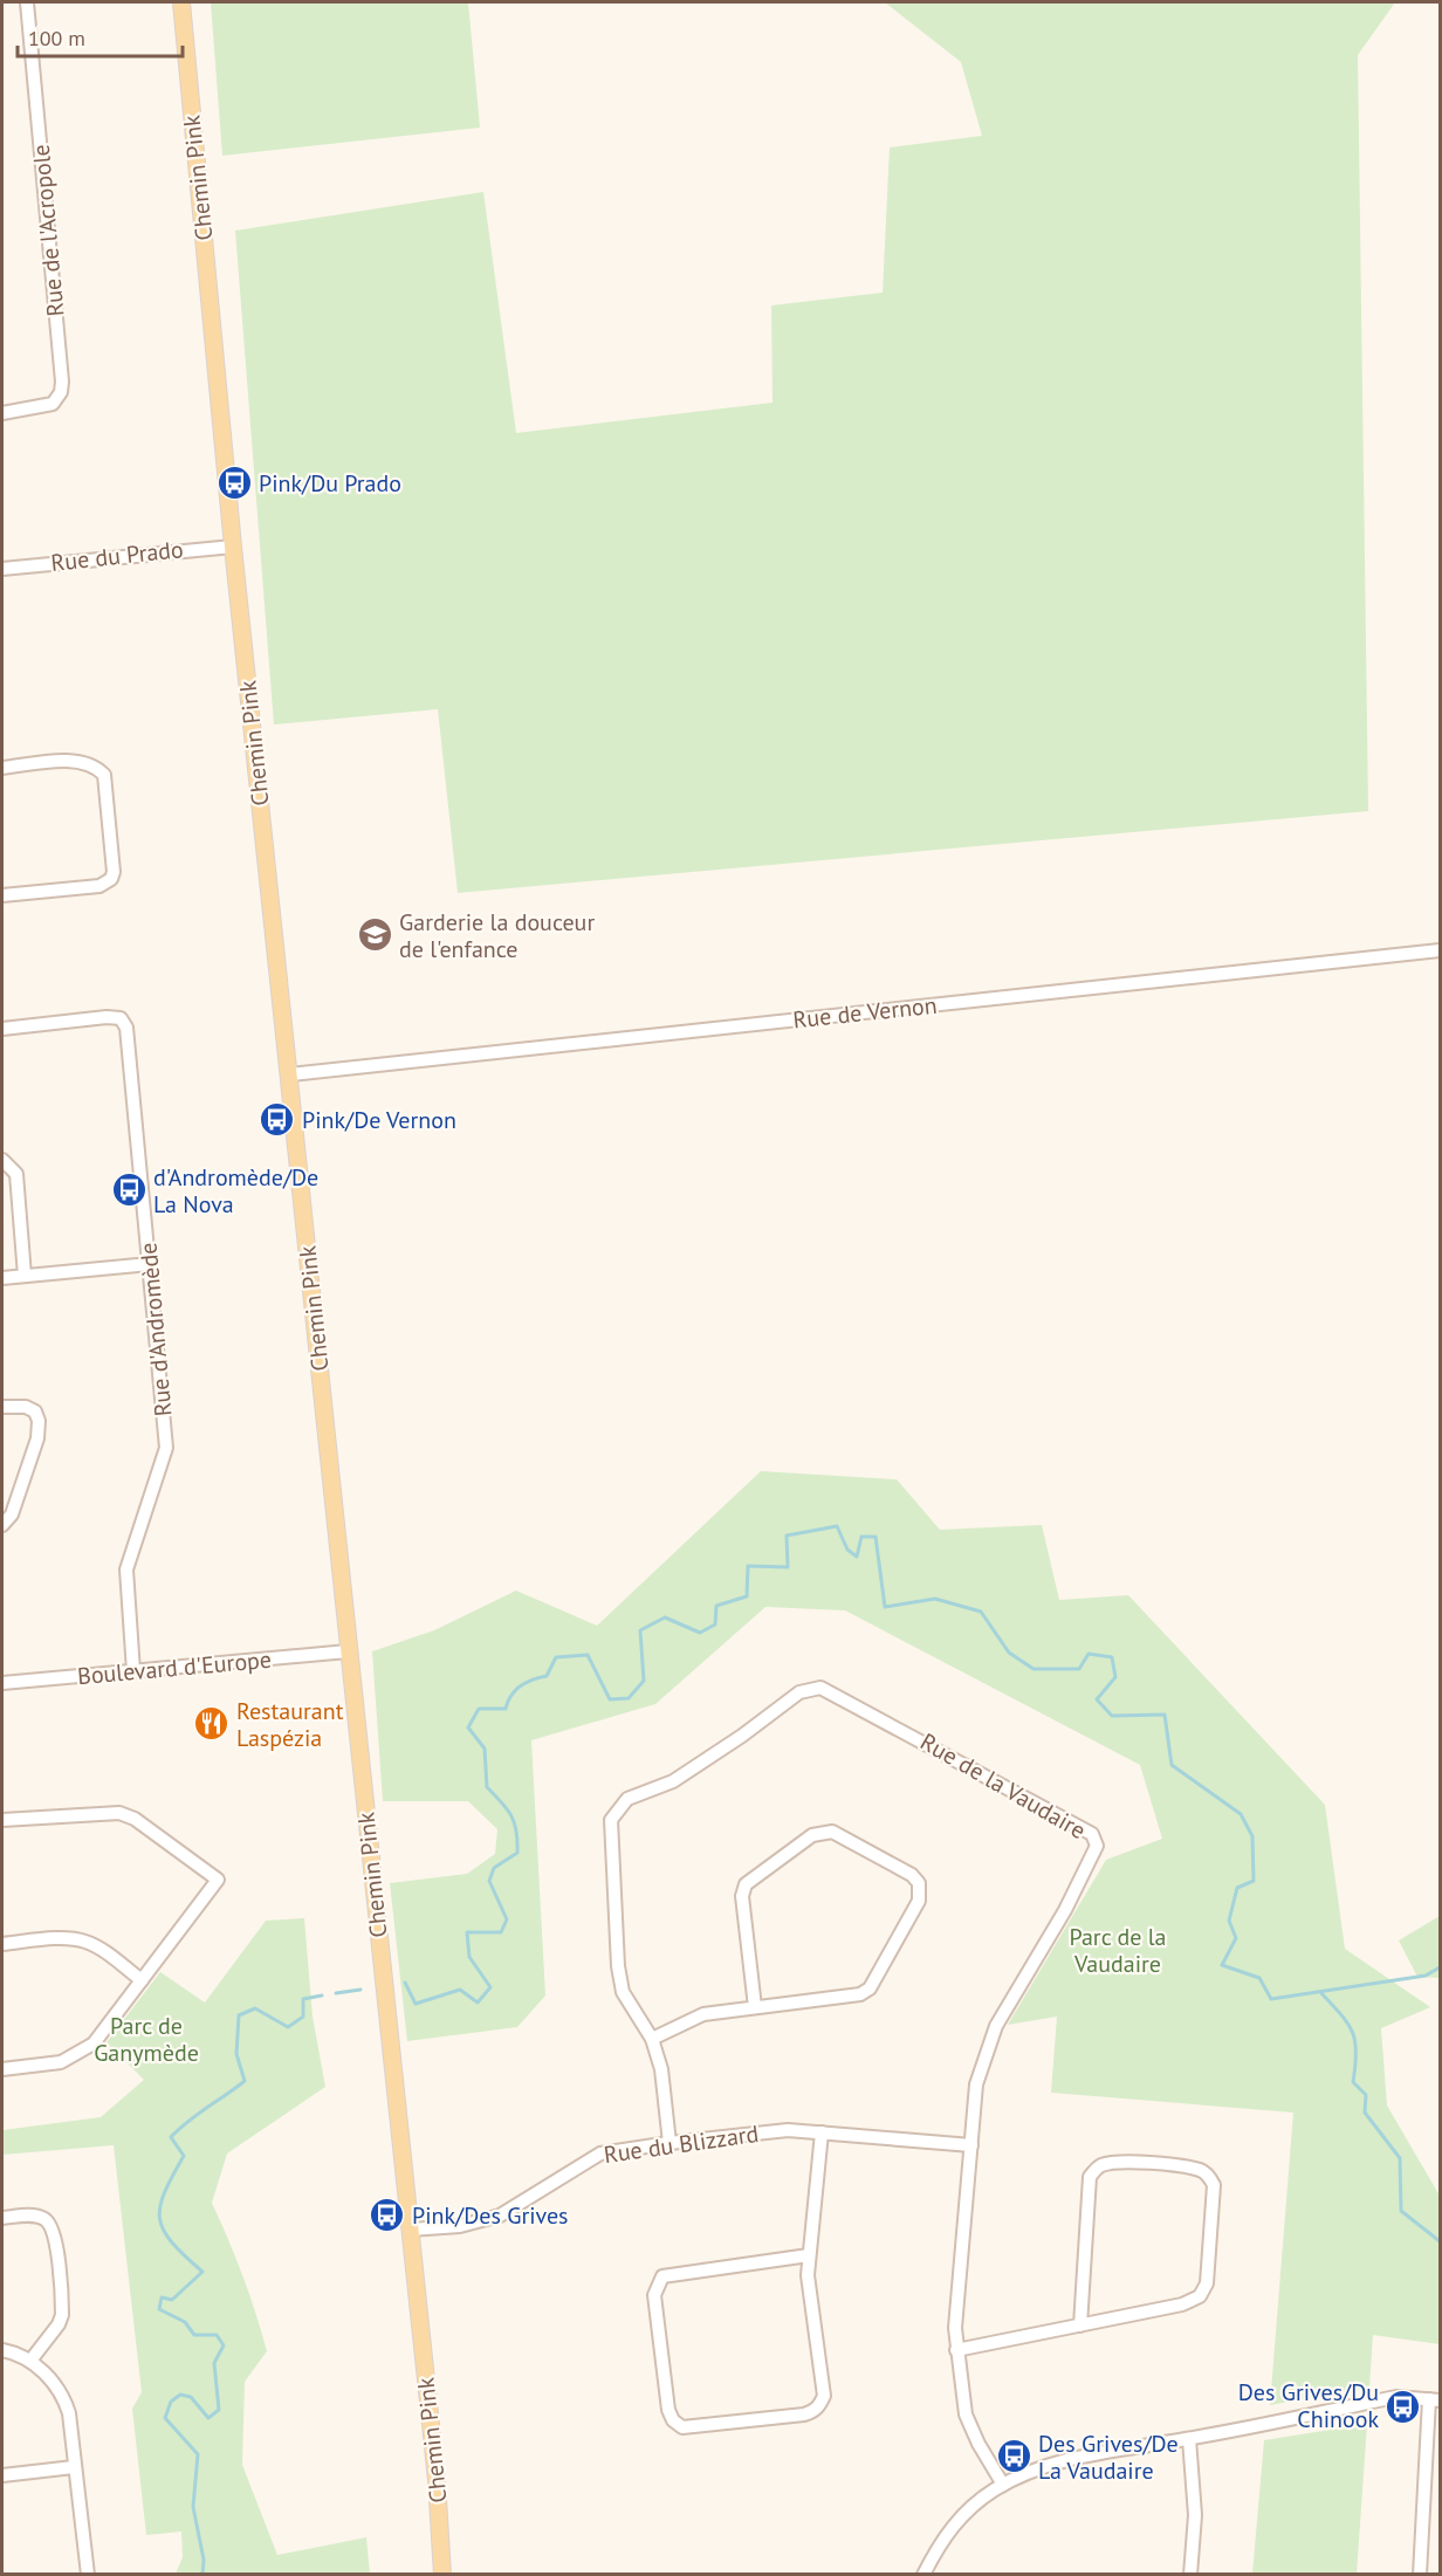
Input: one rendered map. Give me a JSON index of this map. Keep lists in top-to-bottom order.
{
  "streets": {
    "main road": ["Chemin Pink"],
    "street": [
      "Rue de l'Acropole",
      "Rue du Prado",
      "Rue de Vernon",
      "Rue d'Andromède",
      "Boulevard d'Europe",
      "Rue de la Vaudaire",
      "Rue du Blizzard"
    ]
  },
  "crossings": [
    ["Chemin Pink", "Rue du Prado"],
    ["Chemin Pink", "Rue de Vernon"],
    ["Chemin Pink", "Boulevard d'Europe"],
    ["Chemin Pink", "Rue du Blizzard"],
    ["Rue d'Andromède", "Boulevard d'Europe"],
    ["Rue de la Vaudaire", "Rue du Blizzard"]
  ],
  "parks": ["Parc de la Vaudaire", "Parc de Ganymède"],
  "places": {
    "bus stop": [
      "Pink/Du Prado",
      "Pink/De Vernon",
      "d'Andromède/De La Nova",
      "Pink/Des Grives",
      "Des Grives/Du Chinook",
      "Des Grives/De La Vaudaire"
    ],
    "school or university": ["Garderie la douceur de l'enfance"],
    "restaurant": ["Restaurant Laspézia"]
  },
  "scale_bar": "100 m"
}
